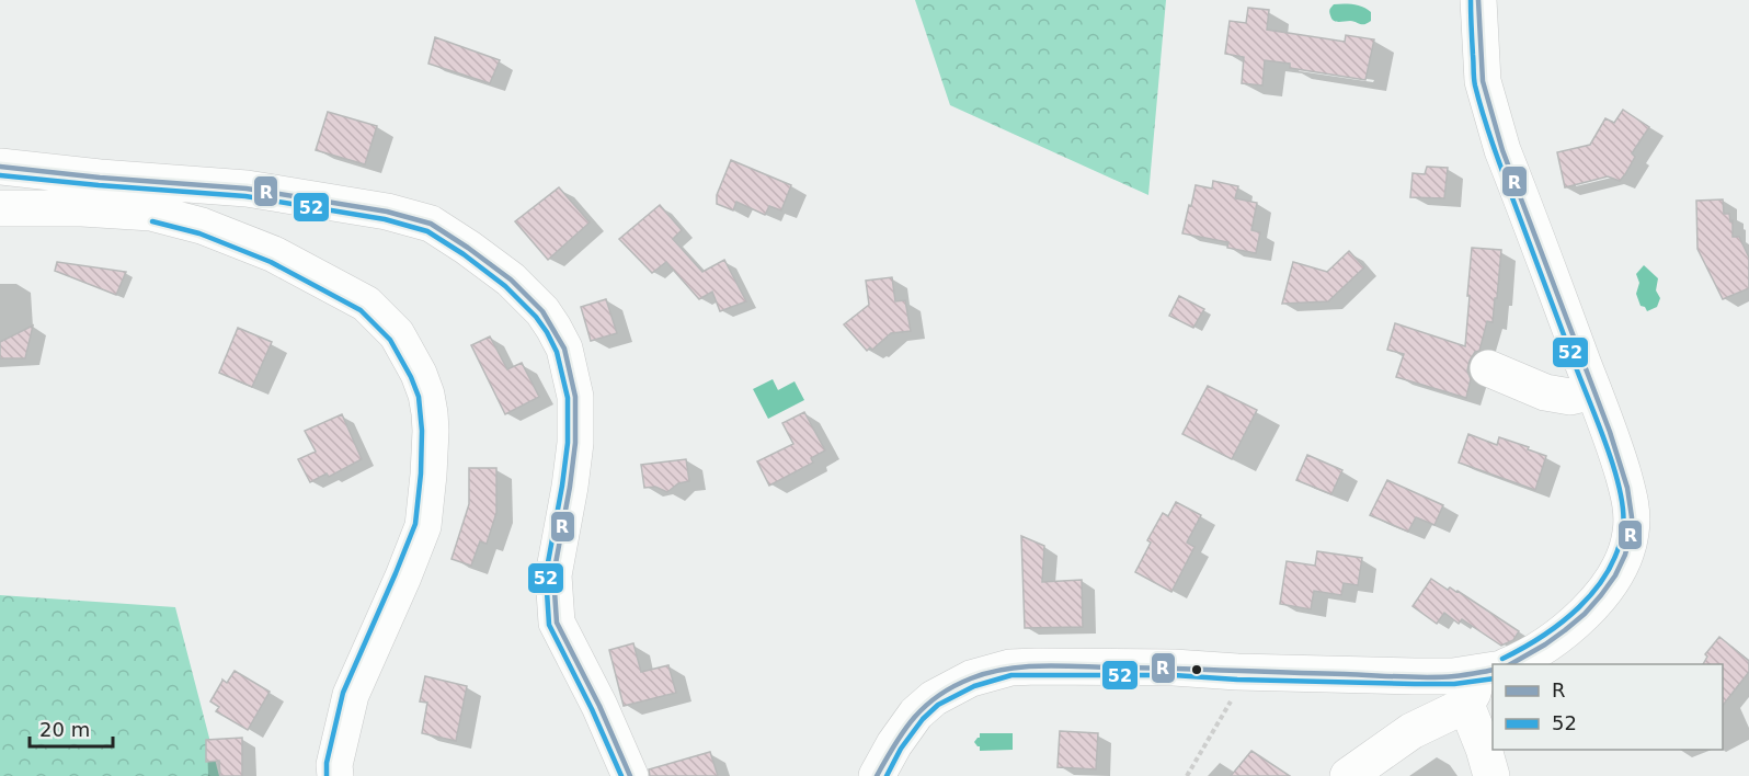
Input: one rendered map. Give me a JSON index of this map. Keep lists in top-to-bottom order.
{
  "lines": ["transit line R", "transit line 52"],
  "legend": ["R", "52"],
  "scale_bar": "20 m"
}
